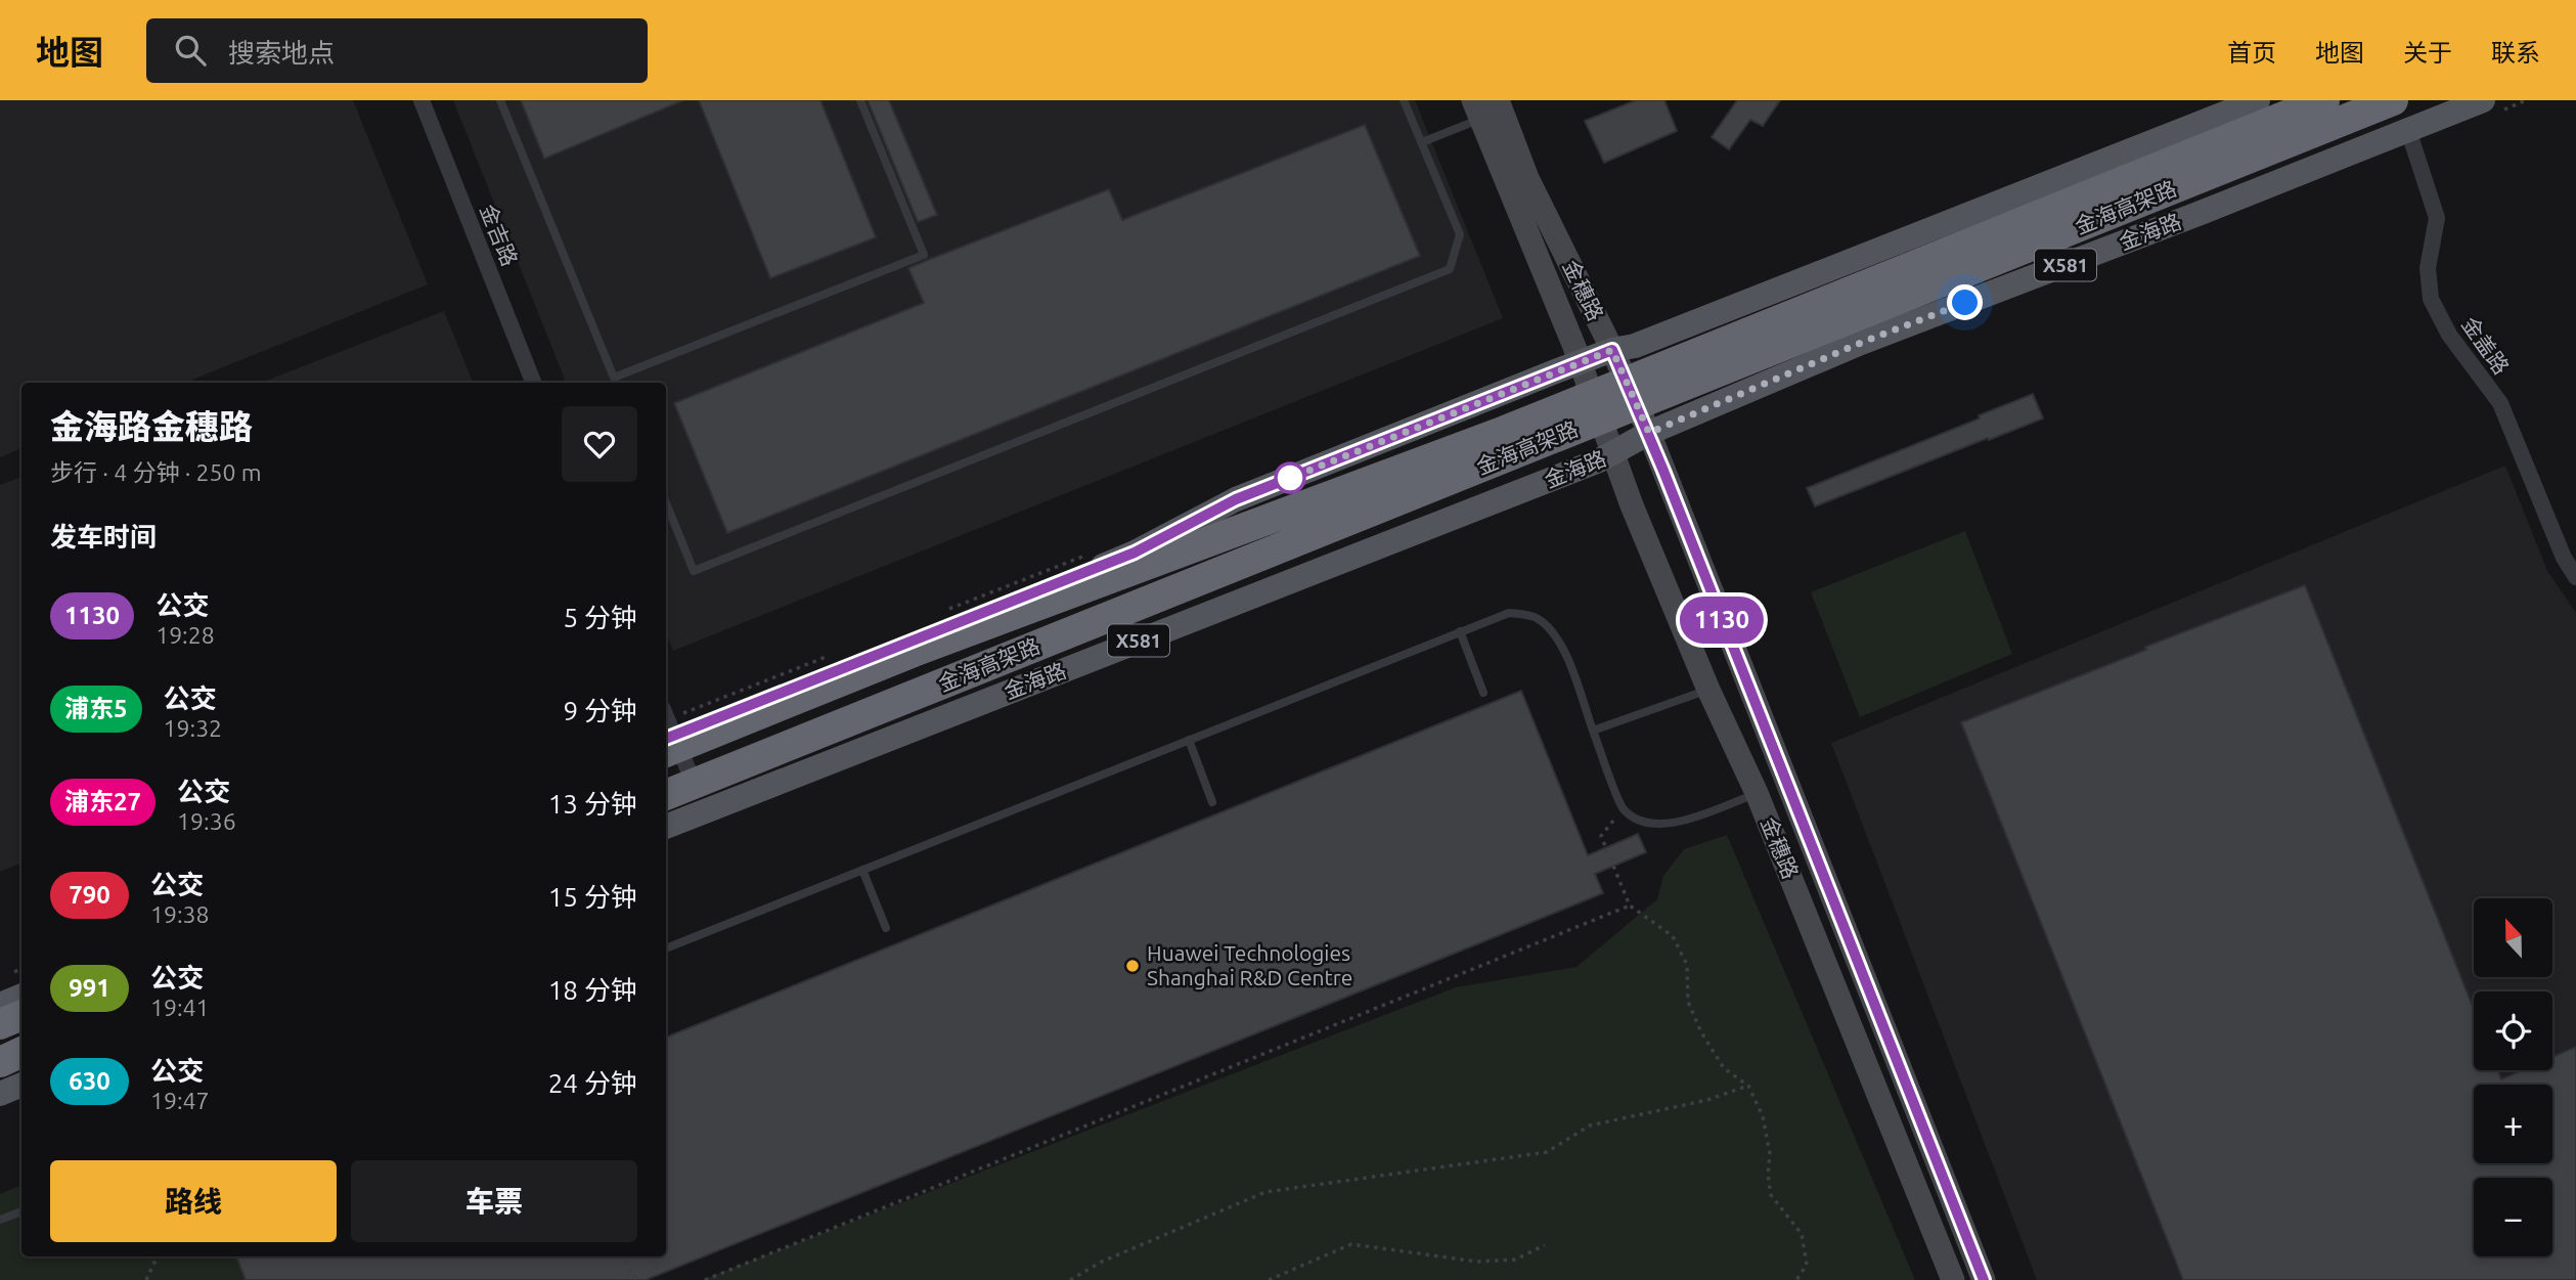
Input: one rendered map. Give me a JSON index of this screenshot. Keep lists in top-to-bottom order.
{
  "streets": {
    "highway": ["金海高架路"],
    "main road": ["金海路", "X581"],
    "street": ["金吉路", "金穗路", "金盖路"]
  },
  "crossings": [
    ["金海路", "金穗路"],
    ["金海路", "金盖路"]
  ],
  "places": ["Huawei Technologies Shanghai R&D Centre"],
  "lines": ["bus line 1130"],
  "north": "top",
  "page": {
    "header": "地图",
    "search": "搜索地点",
    "nav": [
      "首页",
      "地图",
      "关于",
      "联系"
    ],
    "on_map": "1130",
    "heading": [
      ["金海路金穗路", "步行 · 4 分钟 · 250 m"],
      "发车时间"
    ],
    "list": [
      {
        "mark": "1130",
        "name": "公交",
        "note": "19:28",
        "value": "5 分钟"
      },
      {
        "mark": "浦东5",
        "name": "公交",
        "note": "19:32",
        "value": "9 分钟"
      },
      {
        "mark": "浦东27",
        "name": "公交",
        "note": "19:36",
        "value": "13 分钟"
      },
      {
        "mark": "790",
        "name": "公交",
        "note": "19:38",
        "value": "15 分钟"
      },
      {
        "mark": "991",
        "name": "公交",
        "note": "19:41",
        "value": "18 分钟"
      },
      {
        "mark": "630",
        "name": "公交",
        "note": "19:47",
        "value": "24 分钟"
      }
    ],
    "map_buttons": ["+", "−"],
    "buttons": ["路线", "车票"]
  }
}
